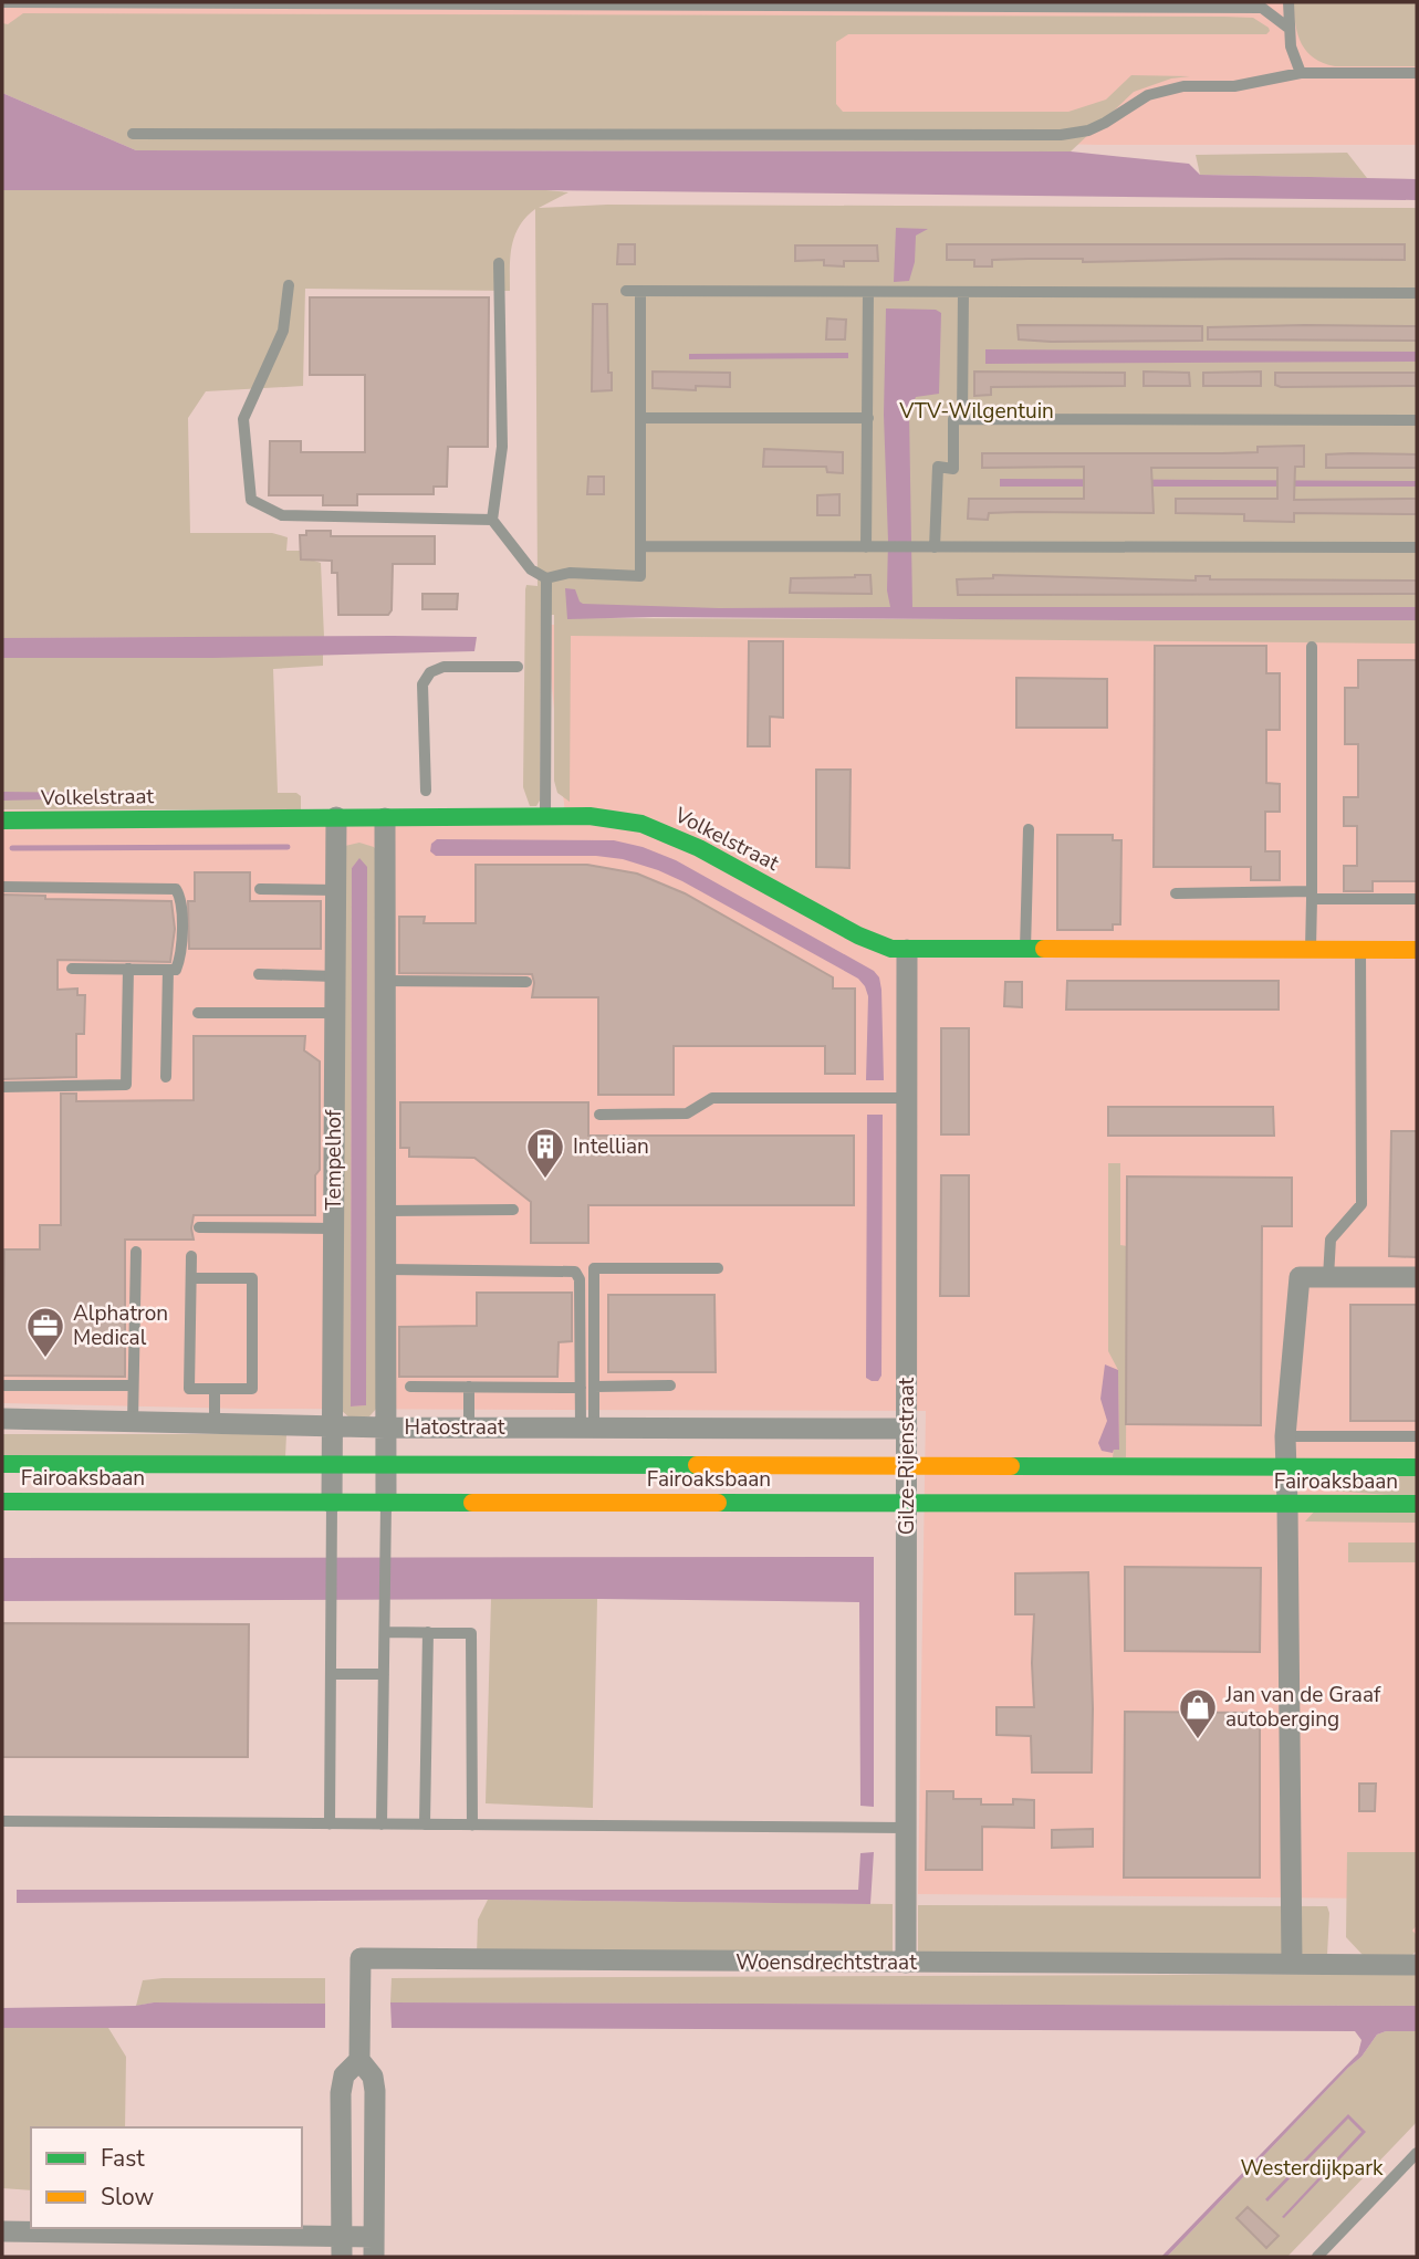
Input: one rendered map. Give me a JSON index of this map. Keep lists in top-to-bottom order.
{
  "streets": {
    "main road": ["Volkelstraat", "Fairoaksbaan"],
    "street": [
      "Tempelhof",
      "Hatostraat",
      "Gilze-Rijenstraat",
      "Woensdrechtstraat"
    ]
  },
  "crossings": [
    ["Volkelstraat", "Tempelhof"],
    ["Volkelstraat", "Gilze-Rijenstraat"],
    ["Tempelhof", "Hatostraat"],
    ["Tempelhof", "Fairoaksbaan"],
    ["Hatostraat", "Gilze-Rijenstraat"],
    ["Gilze-Rijenstraat", "Fairoaksbaan"],
    ["Gilze-Rijenstraat", "Woensdrechtstraat"]
  ],
  "parks": ["VTV-Wilgentuin", "Westerdijkpark"],
  "places": {
    "building": ["Intellian"],
    "office": ["Alphatron Medical"],
    "shop": ["Jan van de Graaf autoberging"]
  },
  "legend": ["Fast", "Slow"]
}
